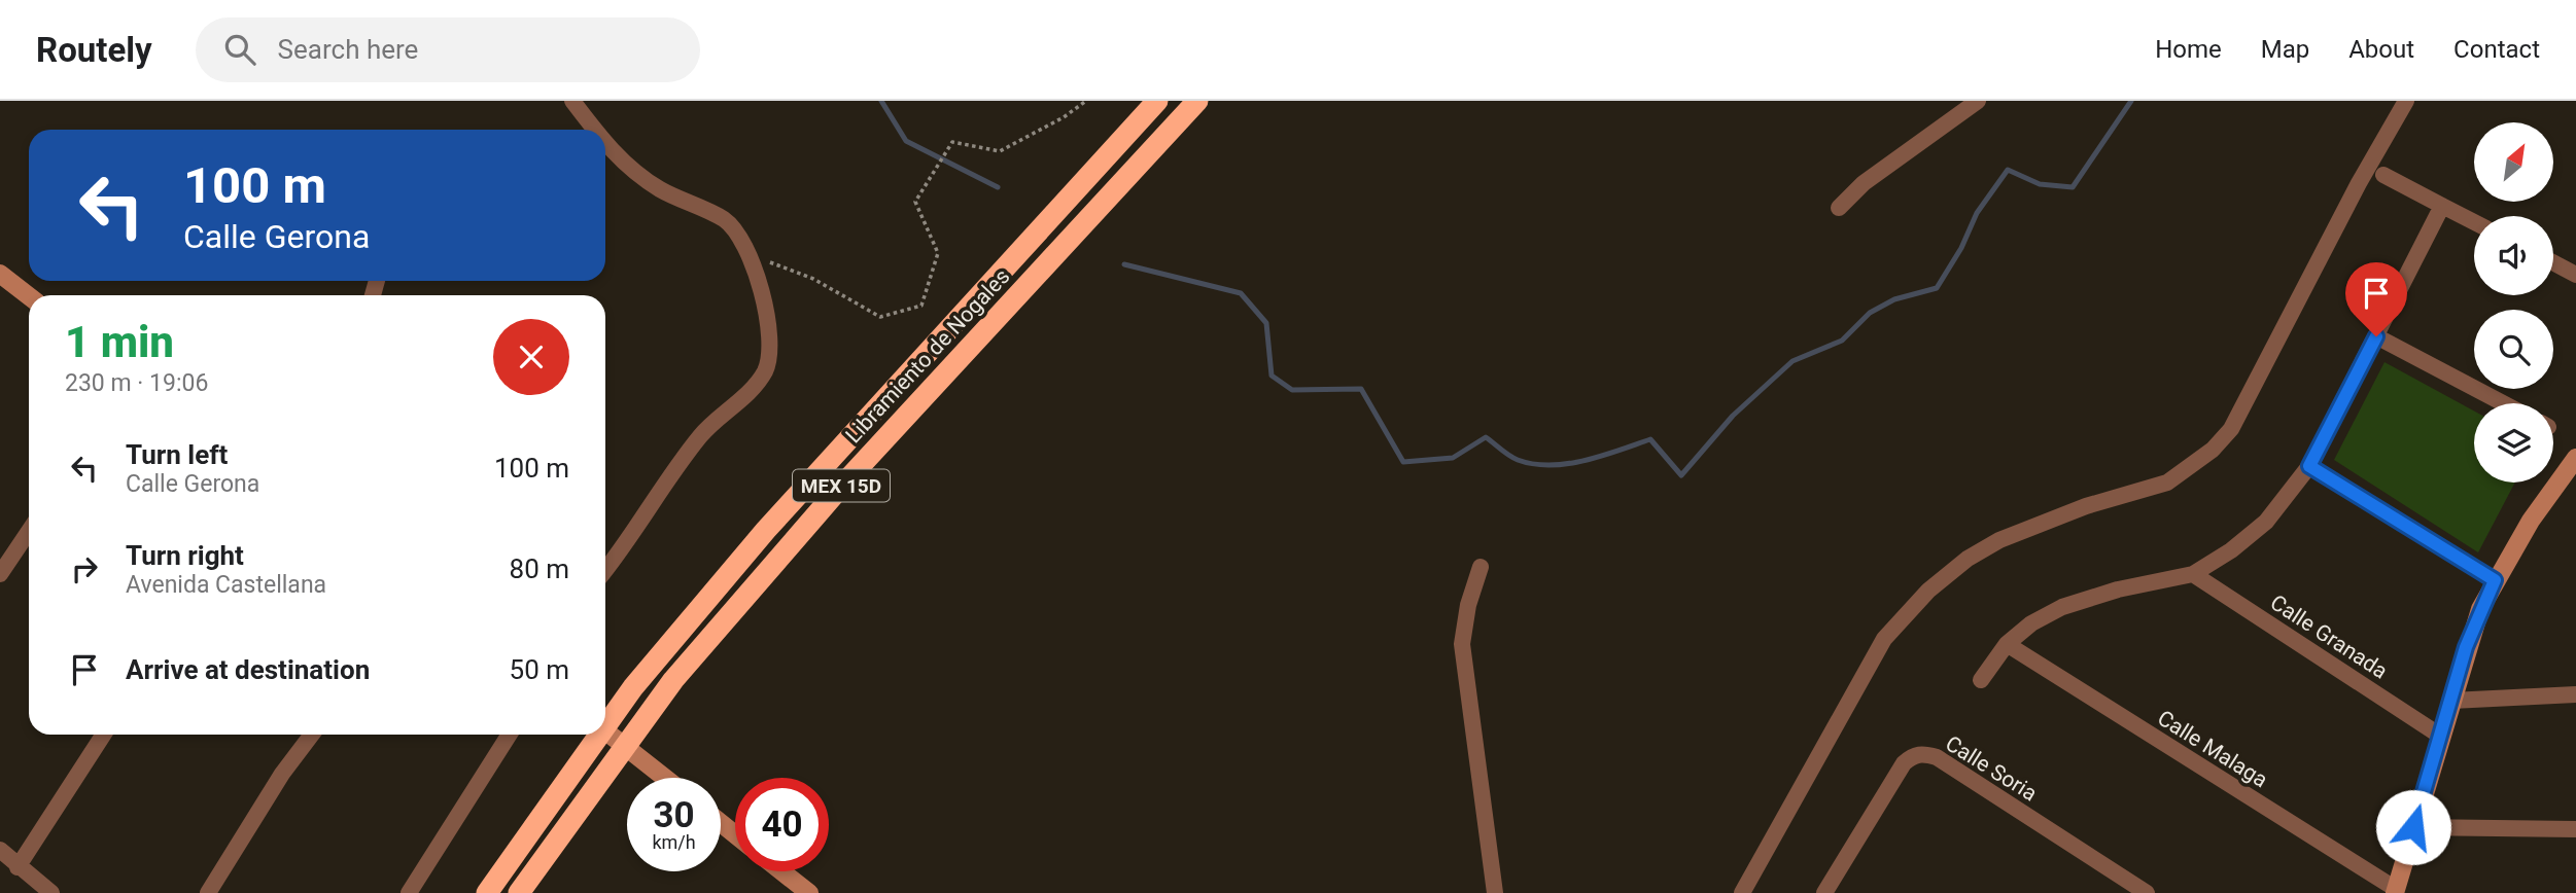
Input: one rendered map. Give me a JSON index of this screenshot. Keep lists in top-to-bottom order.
{
  "streets": {
    "highway": ["Libramiento de Nogales", "MEX 15D"],
    "street": ["Calle Granada", "Calle Malaga", "Calle Soria"]
  },
  "north": "top right",
  "page": {
    "header": "Routely",
    "search": "Search here",
    "nav": [
      "Home",
      "Map",
      "About",
      "Contact"
    ],
    "turn": ["100 m", "Calle Gerona"],
    "heading": ["1 min", "230 m · 19:06"],
    "list": [
      {
        "name": "Turn left",
        "note": "Calle Gerona",
        "value": "100 m"
      },
      {
        "name": "Turn right",
        "note": "Avenida Castellana",
        "value": "80 m"
      },
      {
        "name": "Arrive at destination",
        "value": "50 m"
      }
    ],
    "speed": "30 km/h",
    "limit": "40"
  }
}
